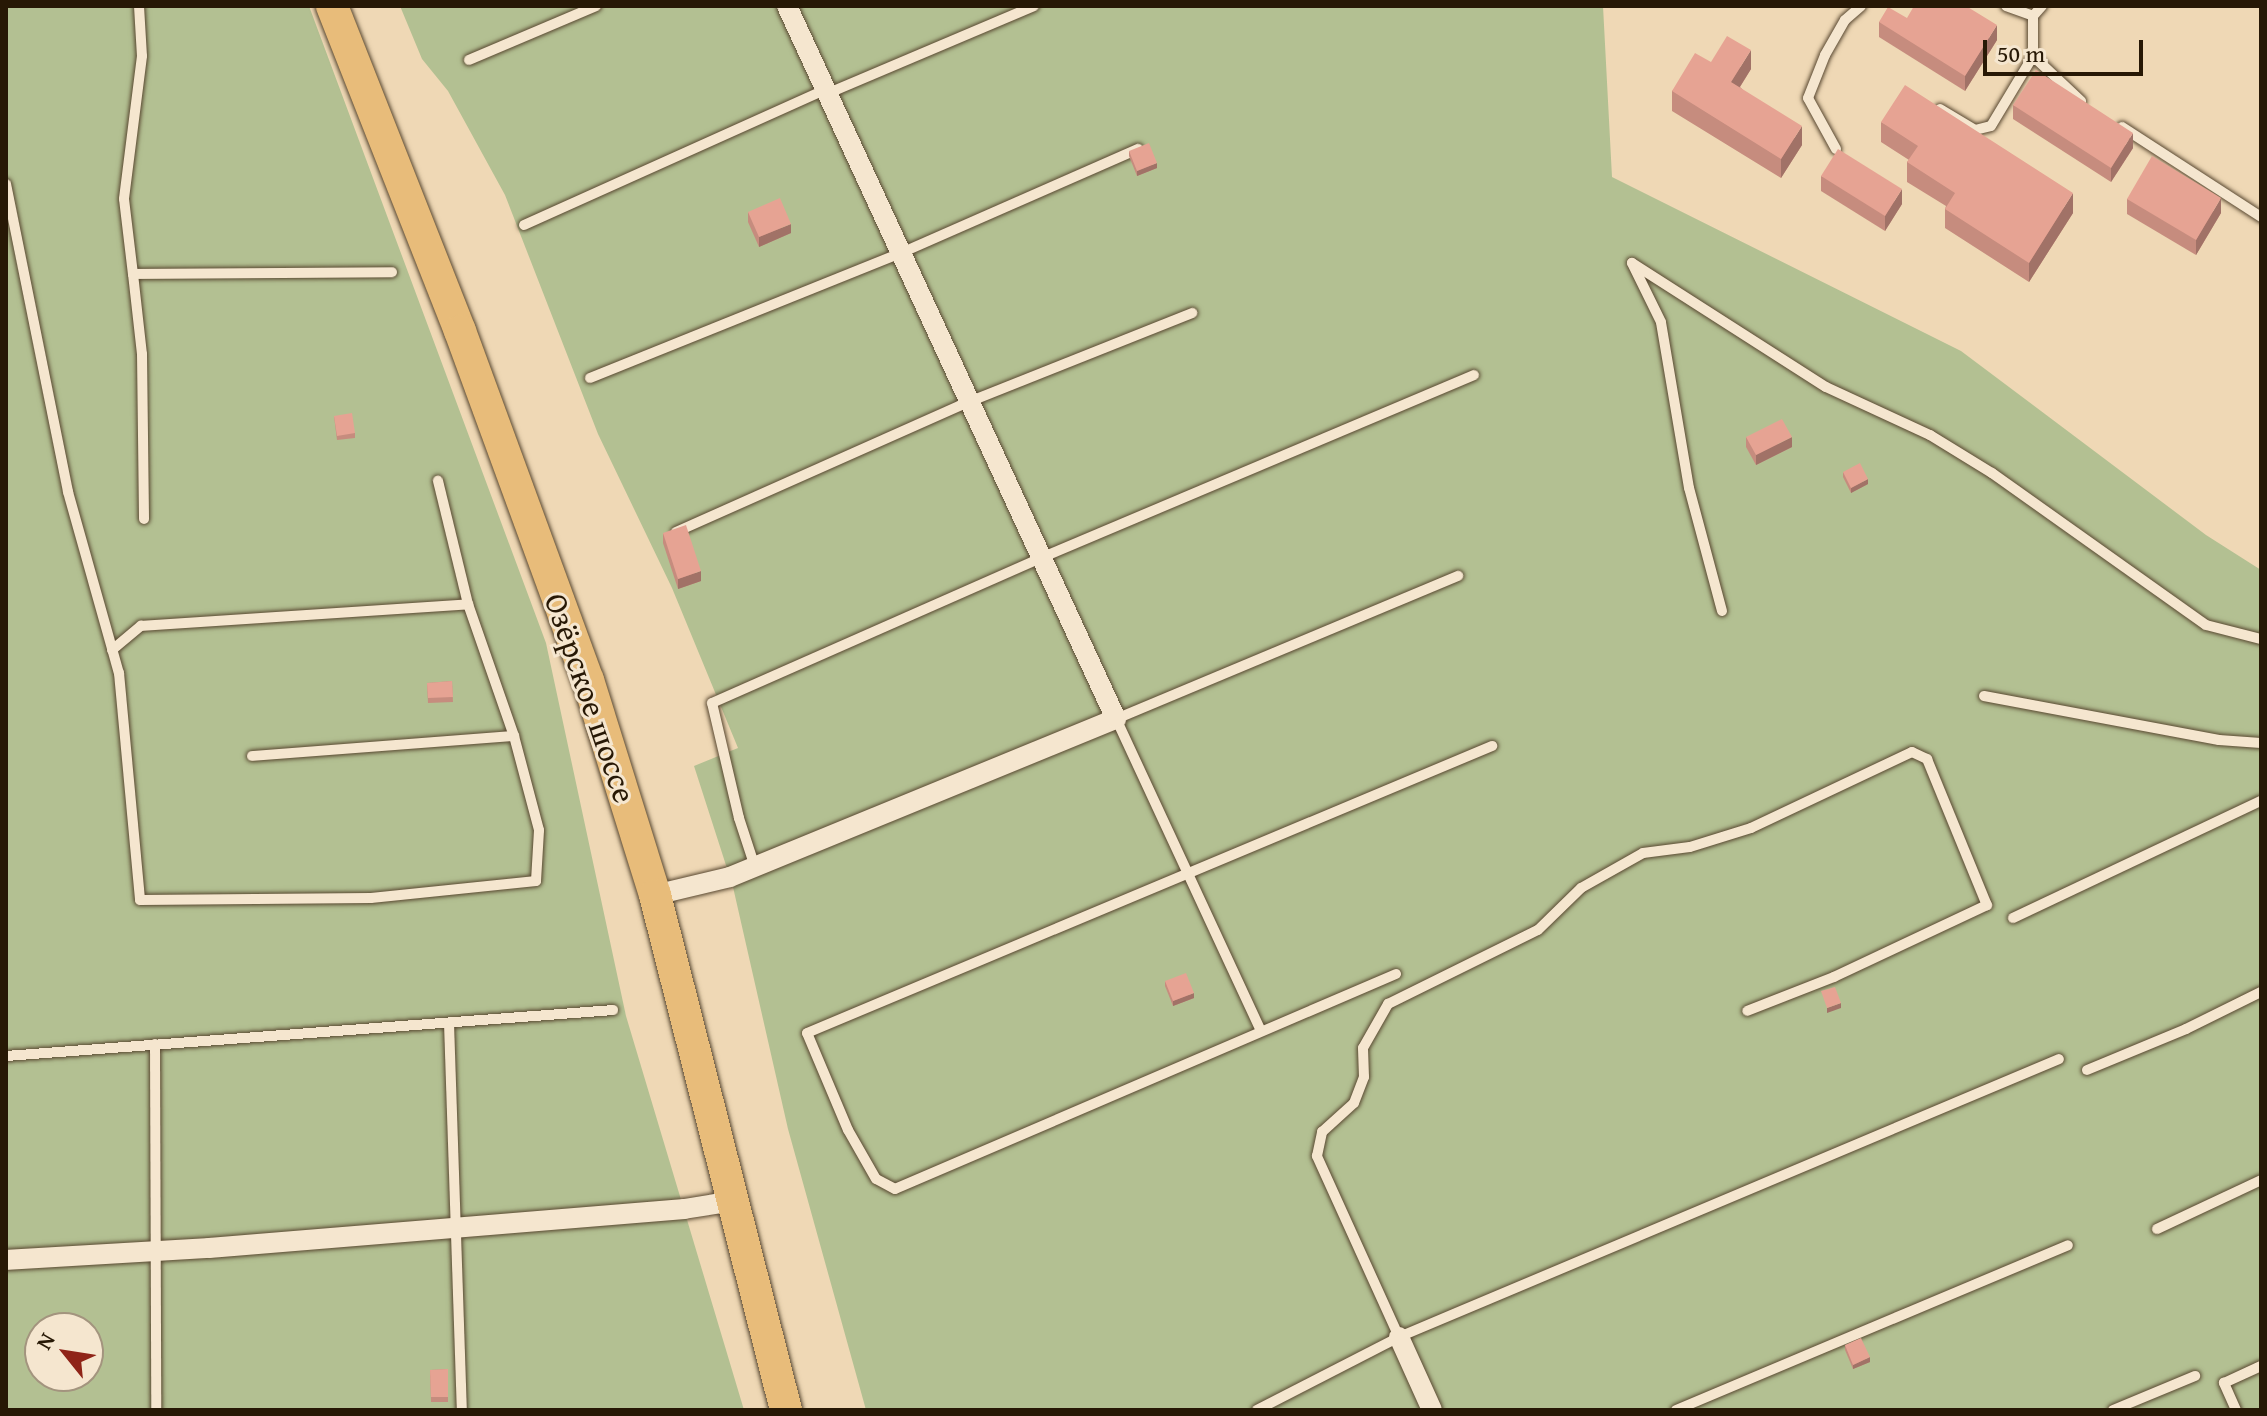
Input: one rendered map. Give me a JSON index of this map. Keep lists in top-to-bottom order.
{
  "streets": {
    "main road": ["Озёрское шоссе"]
  },
  "scale_bar": "50 m",
  "north": "top left"
}
